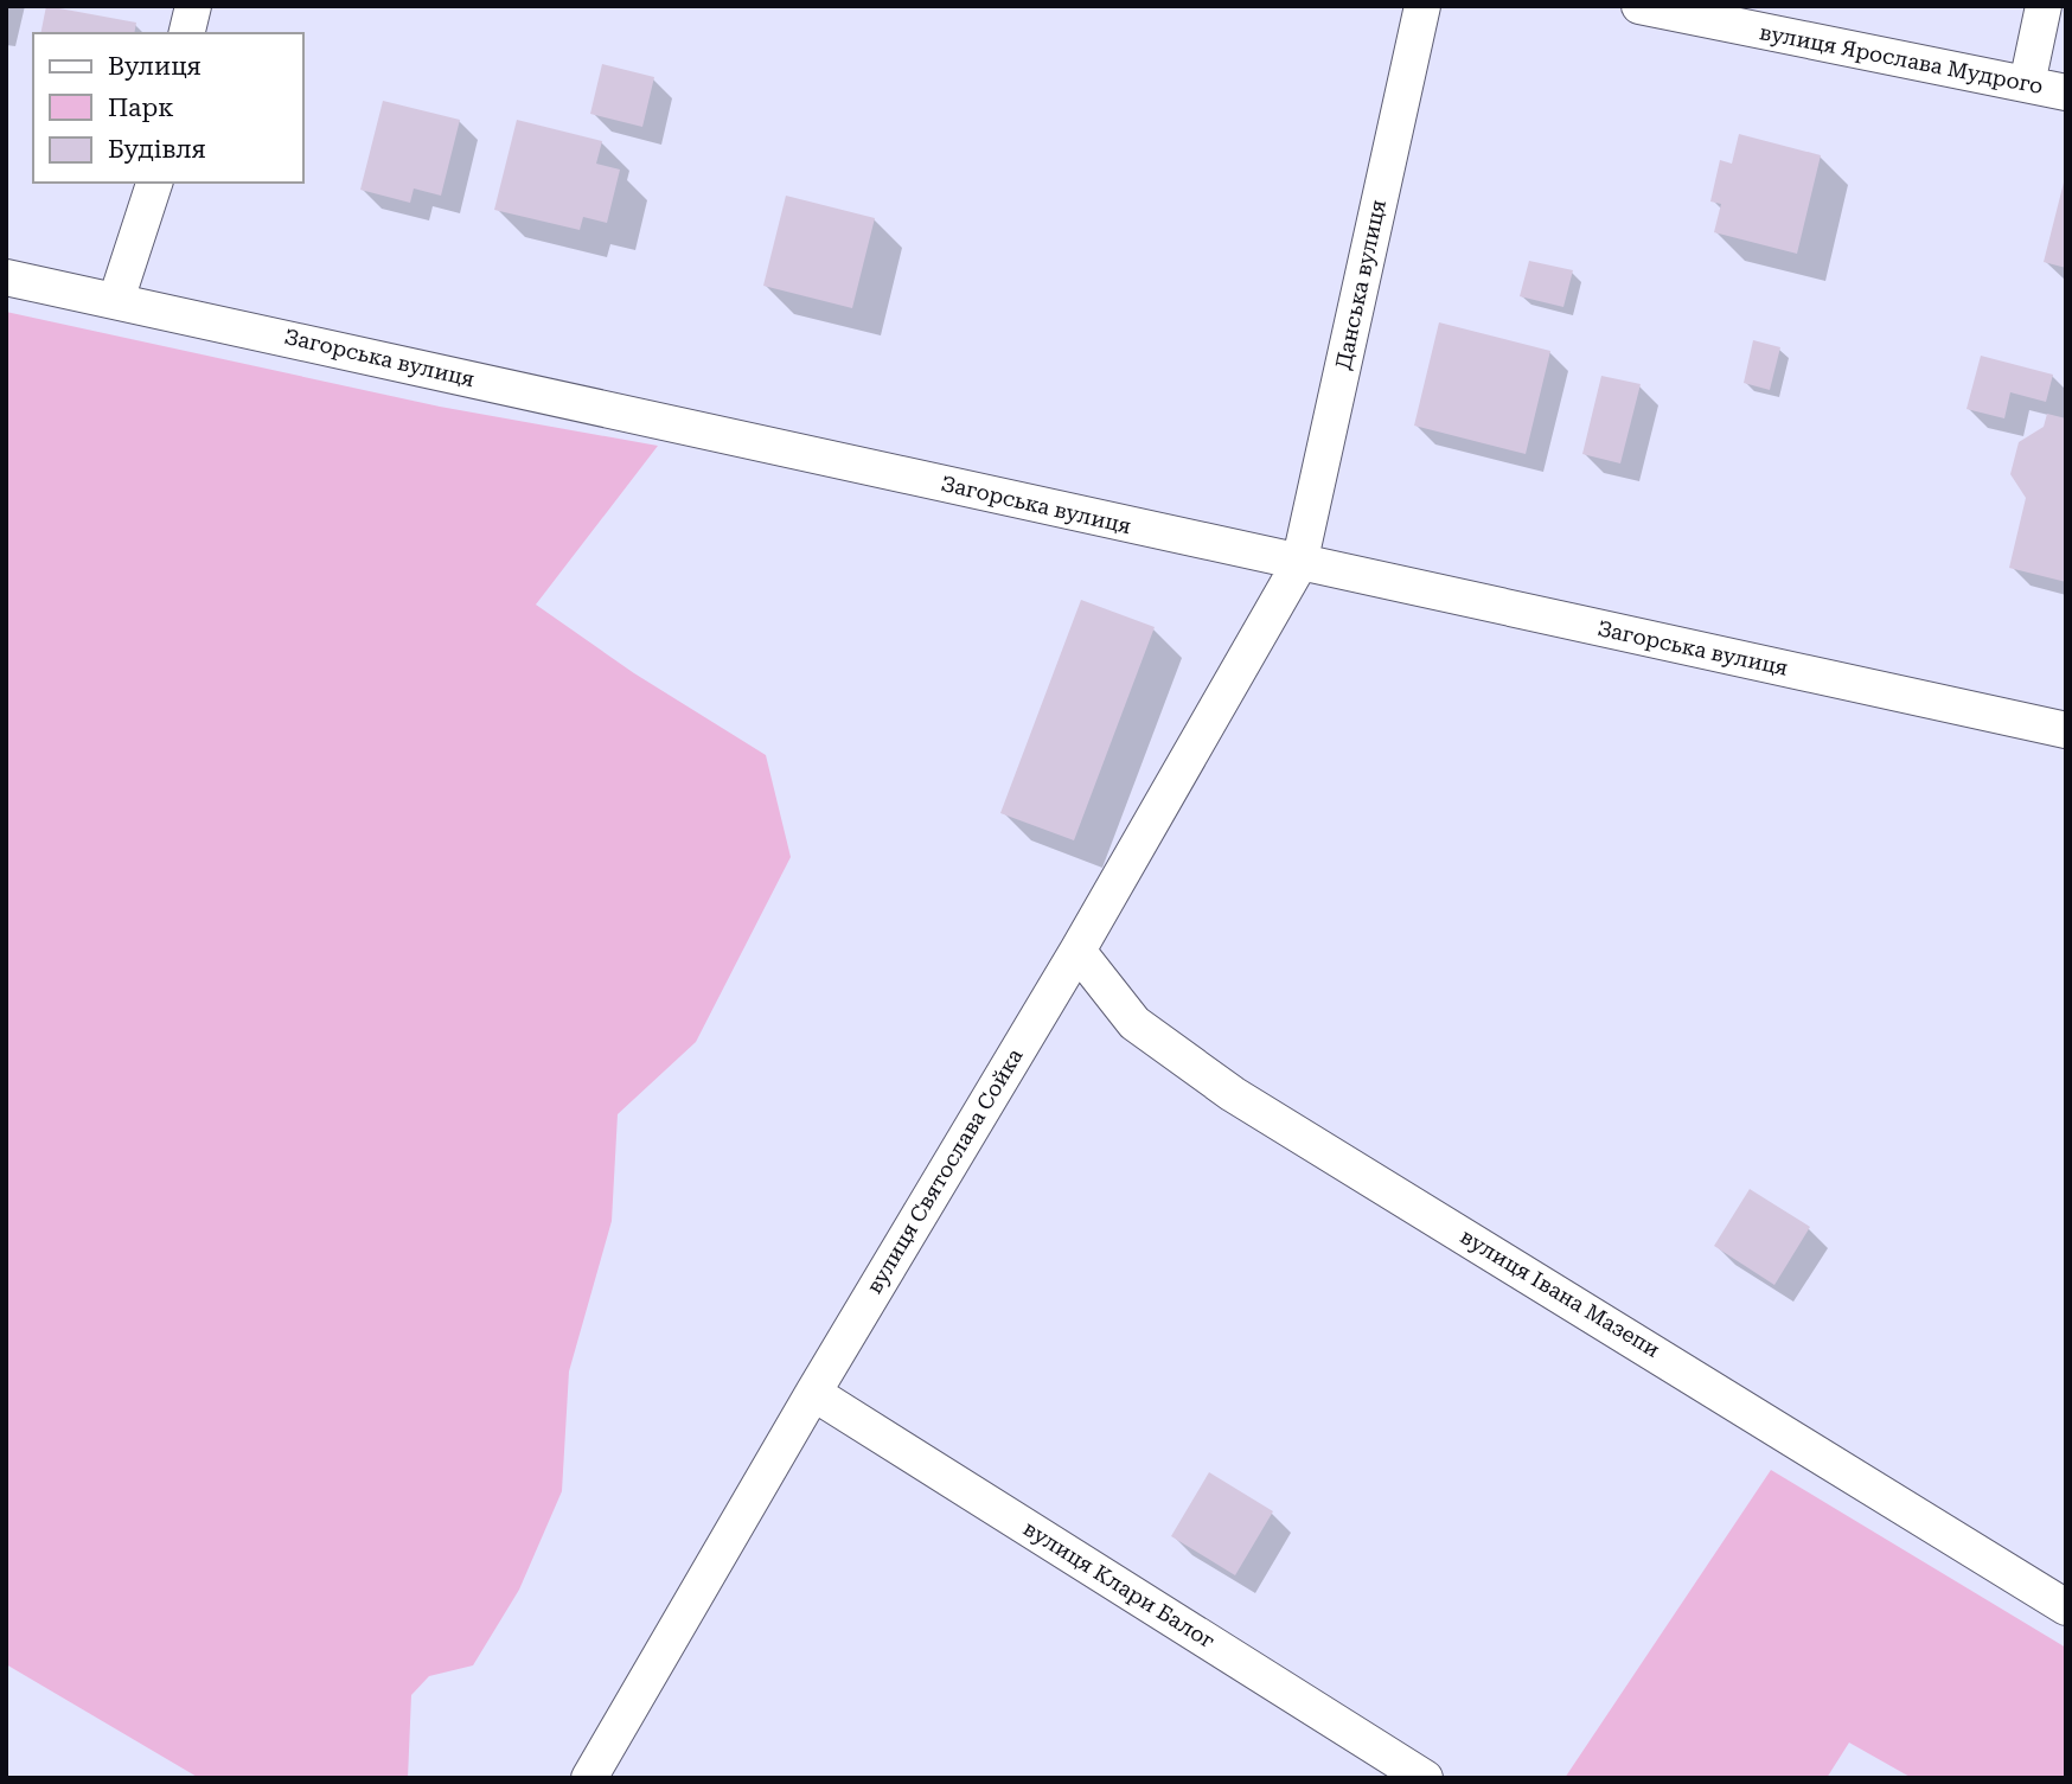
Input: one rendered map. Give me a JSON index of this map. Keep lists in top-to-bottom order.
{
  "streets": {
    "street": [
      "вулиця Ярослава Мудрого",
      "Данська вулиця",
      "Загорська вулиця",
      "вулиця Святослава Сойка",
      "вулиця Івана Мазепи",
      "вулиця Клари Балог"
    ]
  },
  "crossings": [
    ["Данська вулиця", "Загорська вулиця"],
    ["Данська вулиця", "вулиця Святослава Сойка"],
    ["Загорська вулиця", "вулиця Святослава Сойка"],
    ["вулиця Святослава Сойка", "вулиця Івана Мазепи"],
    ["вулиця Святослава Сойка", "вулиця Клари Балог"]
  ],
  "legend": ["Вулиця", "Парк", "Будівля"]
}
